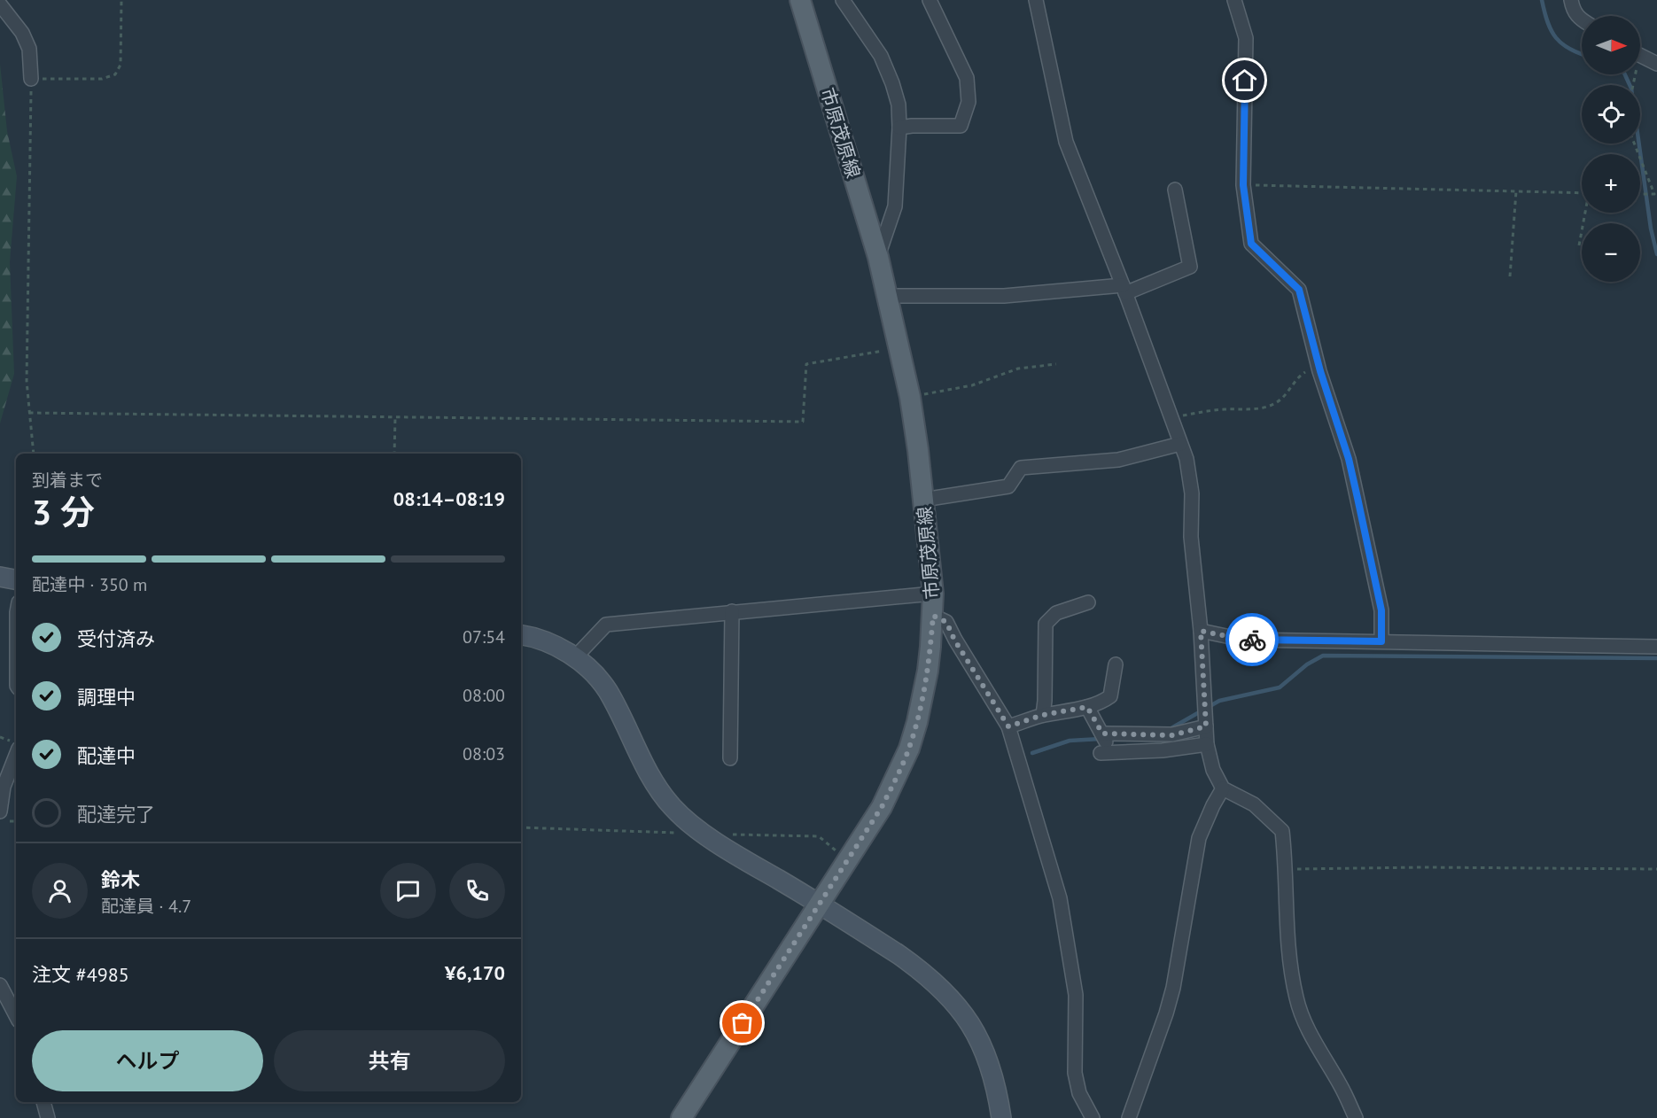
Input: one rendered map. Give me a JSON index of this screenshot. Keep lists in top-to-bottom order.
{
  "streets": {
    "main road": ["市原茂原線"]
  },
  "north": "right",
  "page": {
    "map_buttons": ["+", "−"],
    "heading": ["3 分", "到着まで", "08:14–08:19"],
    "panel": [
      "鈴木",
      "配達員 · 4.7",
      "注文 #4985",
      "¥6,170"
    ],
    "bar": "配達中 · 350 m",
    "list": [
      ["受付済み", "07:54"],
      ["調理中", "08:00"],
      ["配達中", "08:03"],
      "配達完了"
    ],
    "buttons": ["ヘルプ", "共有"]
  }
}
